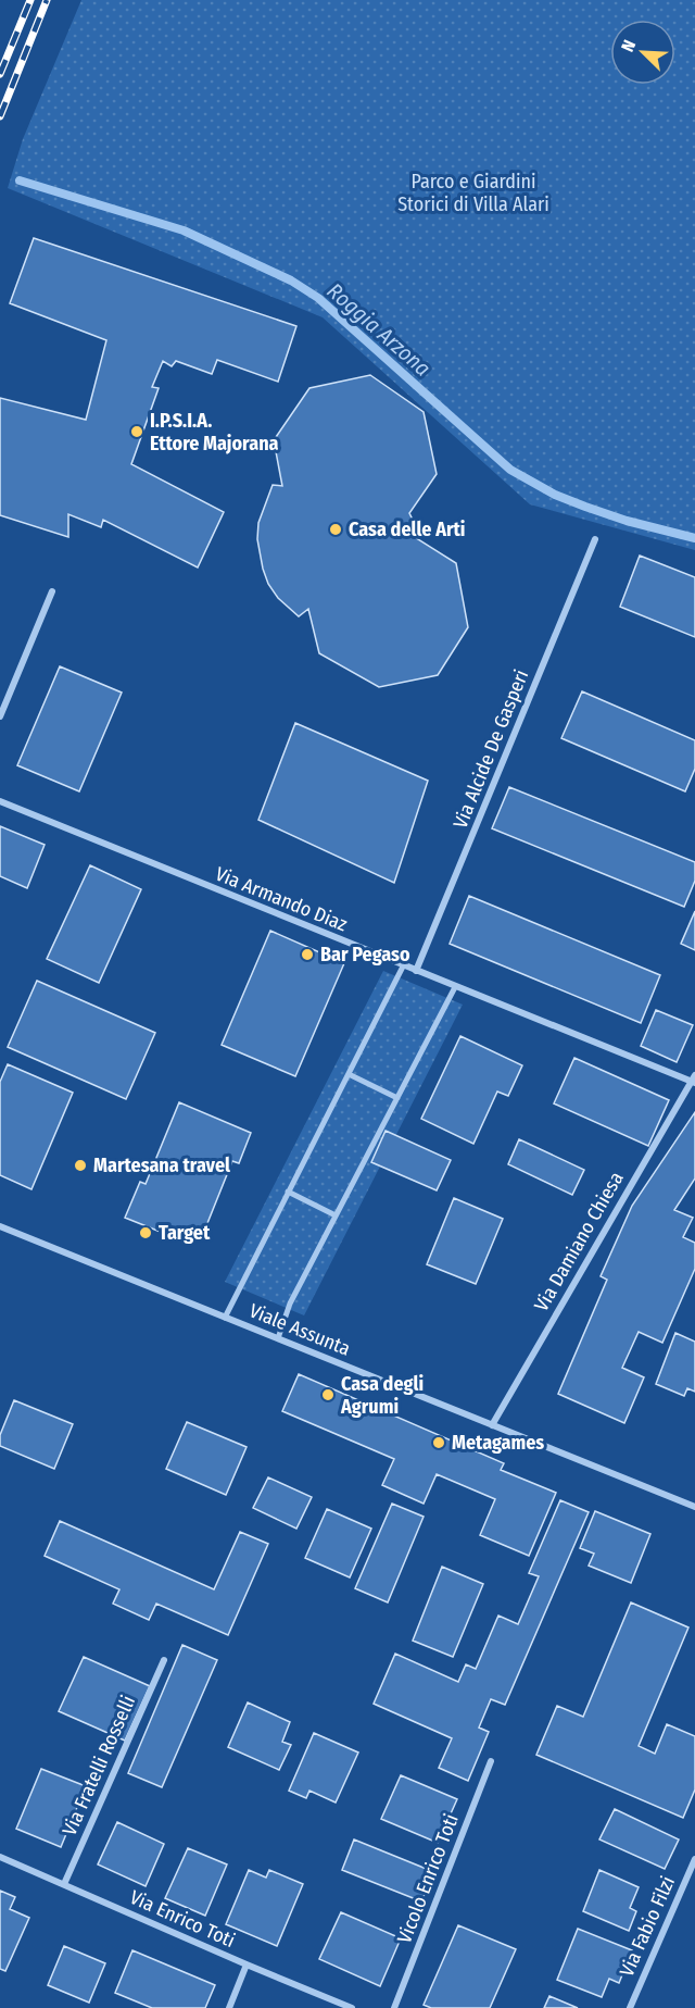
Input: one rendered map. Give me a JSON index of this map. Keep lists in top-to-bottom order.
{
  "streets": {
    "street": [
      "Via Alcide De Gasperi",
      "Via Armando Diaz",
      "Via Damiano Chiesa",
      "Viale Assunta",
      "Via Fratelli Rosselli",
      "Vicolo Enrico Toti",
      "Via Enrico Toti",
      "Via Fabio Filzi"
    ]
  },
  "crossings": [
    ["Via Alcide De Gasperi", "Via Armando Diaz"],
    ["Via Armando Diaz", "Via Damiano Chiesa"],
    ["Via Damiano Chiesa", "Viale Assunta"],
    ["Via Fratelli Rosselli", "Via Enrico Toti"]
  ],
  "water": ["Roggia Arzona"],
  "parks": ["Parco e Giardini Storici di Villa Alari"],
  "places": [
    "I.P.S.I.A. Ettore Majorana",
    "Casa delle Arti",
    "Bar Pegaso",
    "Martesana travel",
    "Target",
    "Casa degli Agrumi",
    "Metagames"
  ],
  "north": "top left"
}
